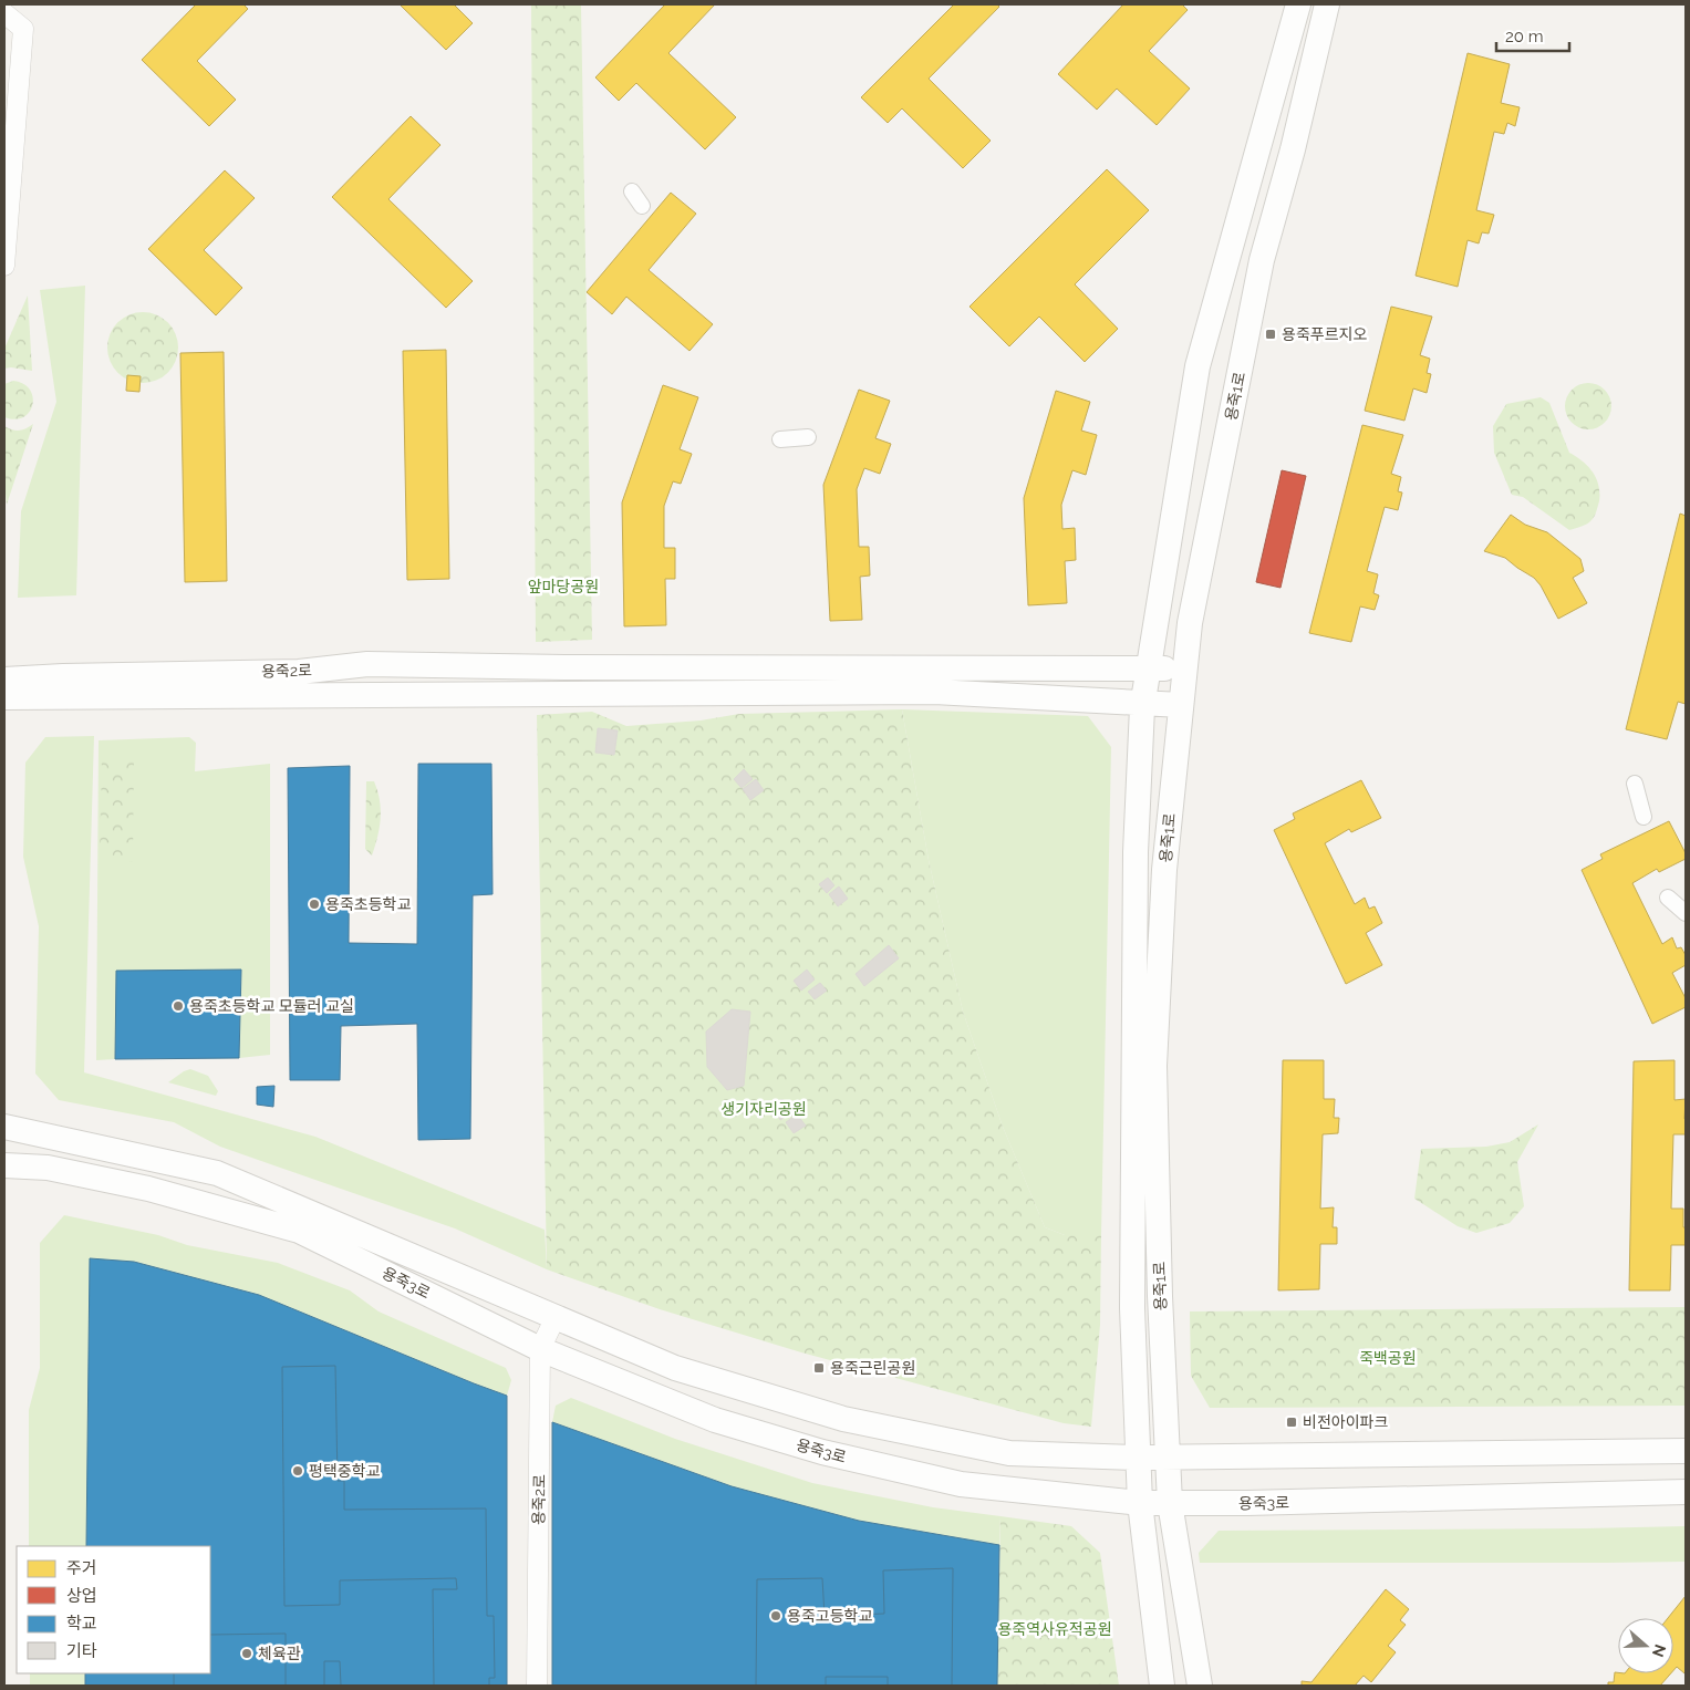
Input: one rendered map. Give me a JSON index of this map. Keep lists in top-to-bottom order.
{
  "streets": {
    "street": ["용죽1로", "용죽2로", "용죽3로"]
  },
  "crossings": [
    ["용죽1로", "용죽2로"],
    ["용죽1로", "용죽3로"],
    ["용죽2로", "용죽3로"]
  ],
  "parks": [
    "앞마당공원",
    "생기자리공원",
    "죽백공원",
    "용죽역사유적공원"
  ],
  "places": {
    "transit": ["용죽푸르지오", "용죽근린공원", "비전아이파크"],
    "other": [
      "용죽초등학교",
      "용죽초등학교 모듈러 교실",
      "평택중학교",
      "용죽고등학교",
      "체육관"
    ]
  },
  "legend": [
    "주거",
    "상업",
    "학교",
    "기타"
  ],
  "scale_bar": "20 m",
  "north": "right"
}
